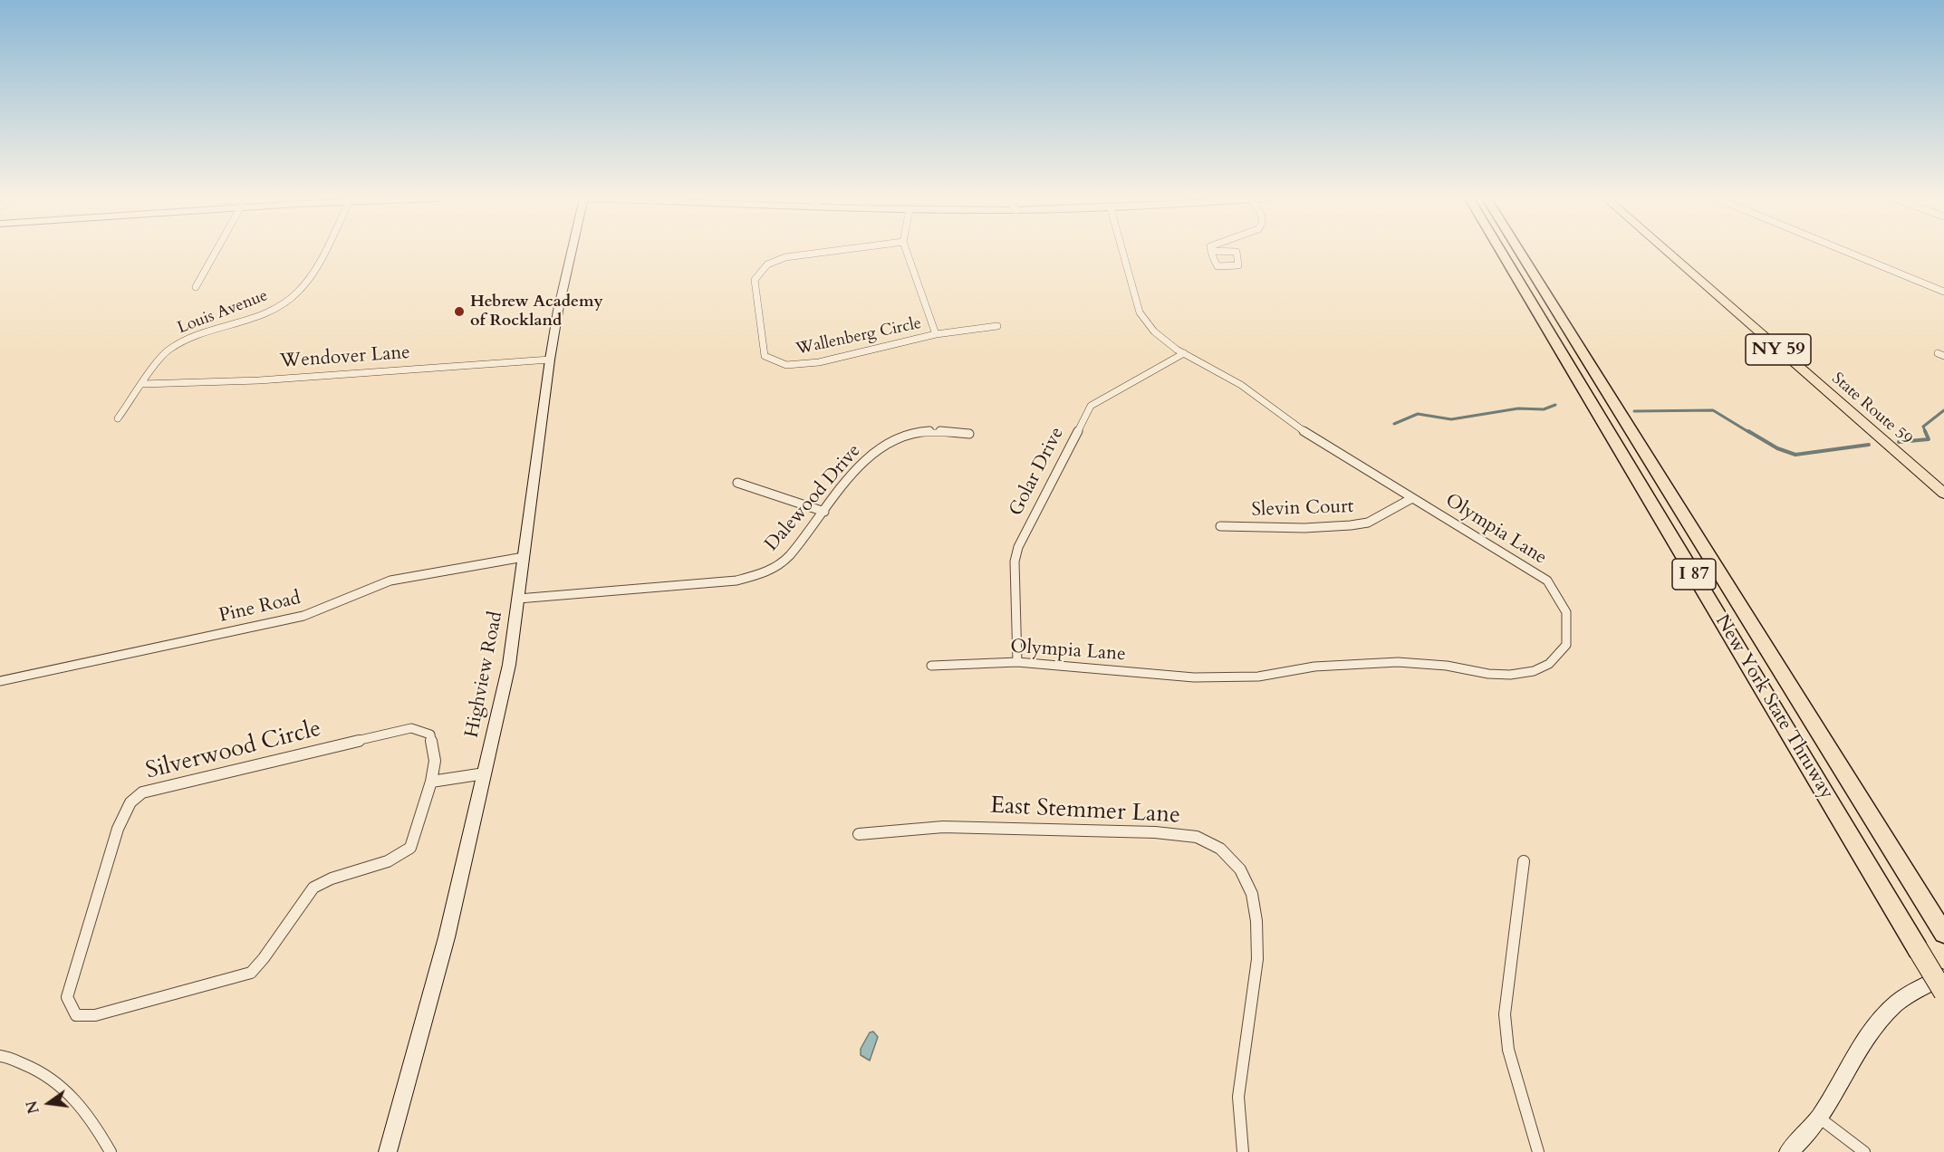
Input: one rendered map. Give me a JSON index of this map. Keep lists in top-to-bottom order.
{
  "streets": {
    "highway": ["I 87", "New York State Thruway"],
    "main road": ["NY 59", "State Route 59"],
    "street": [
      "Louis Avenue",
      "Wallenberg Circle",
      "Wendover Lane",
      "Golar Drive",
      "Dalewood Drive",
      "Slevin Court",
      "Olympia Lane",
      "Pine Road",
      "Highview Road",
      "Silverwood Circle",
      "East Stemmer Lane"
    ]
  },
  "crossings": [
    ["Louis Avenue", "Wendover Lane"],
    ["Wendover Lane", "Highview Road"],
    ["Golar Drive", "Olympia Lane"],
    ["Dalewood Drive", "Highview Road"],
    ["Slevin Court", "Olympia Lane"],
    ["Pine Road", "Highview Road"]
  ],
  "places": ["Hebrew Academy of Rockland"],
  "north": "left"
}
